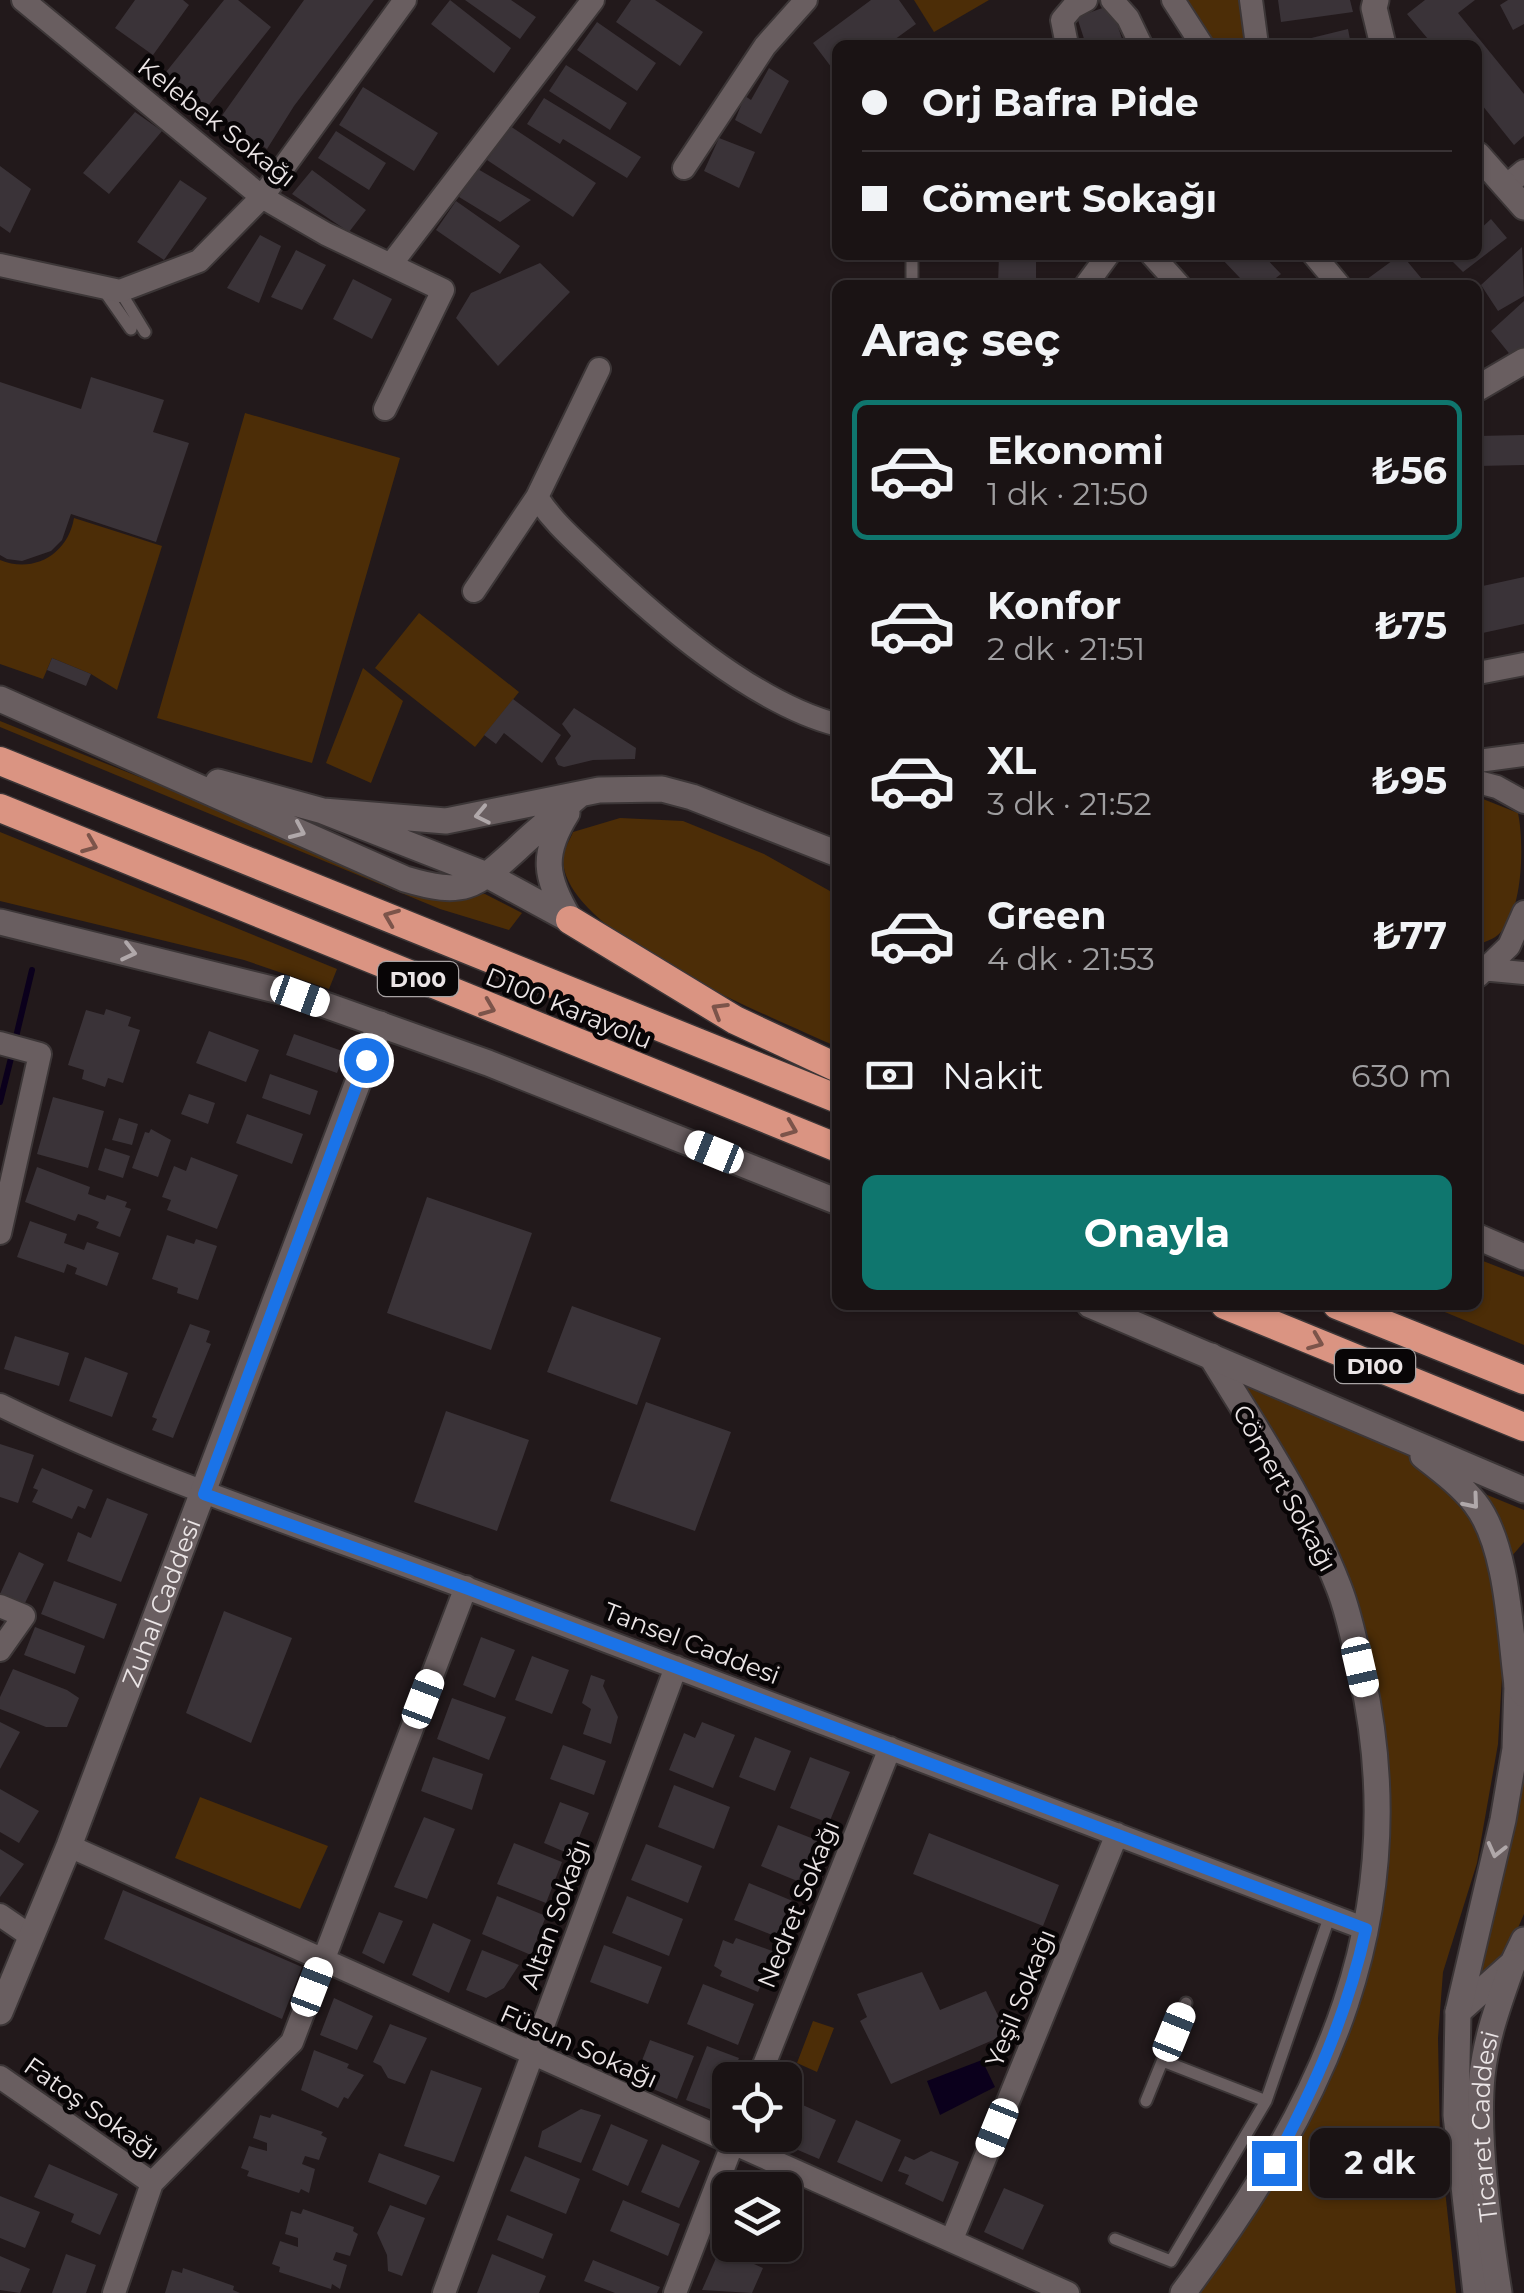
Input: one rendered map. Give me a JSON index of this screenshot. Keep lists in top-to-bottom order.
{
  "streets": {
    "highway": ["D100", "D100 Karayolu"],
    "main road": ["Cömert Sokağı", "Zuhal Caddesi", "Ticaret Caddesi"],
    "street": [
      "Kelebek Sokağı",
      "Tansel Caddesi",
      "Nedret Sokağı",
      "Altan Sokağı",
      "Yeşil Sokağı",
      "Füsun Sokağı",
      "Fatoş Sokağı"
    ]
  },
  "crossings": [
    ["Cömert Sokağı", "Tansel Caddesi"],
    ["Zuhal Caddesi", "Tansel Caddesi"],
    ["Zuhal Caddesi", "Füsun Sokağı"],
    ["Tansel Caddesi", "Nedret Sokağı"],
    ["Tansel Caddesi", "Altan Sokağı"],
    ["Tansel Caddesi", "Yeşil Sokağı"],
    ["Altan Sokağı", "Füsun Sokağı"],
    ["Yeşil Sokağı", "Füsun Sokağı"]
  ],
  "one_way": ["Ticaret Caddesi"],
  "page": {
    "banner": ["Orj Bafra Pide", "Cömert Sokağı"],
    "heading": "Araç seç",
    "list": [
      {
        "name": "Ekonomi",
        "note": "1 dk · 21:50",
        "value": "₺56"
      },
      {
        "name": "Konfor",
        "note": "2 dk · 21:51",
        "value": "₺75"
      },
      {
        "name": "XL",
        "note": "3 dk · 21:52",
        "value": "₺95"
      },
      {
        "name": "Green",
        "note": "4 dk · 21:53",
        "value": "₺77"
      }
    ],
    "pay": ["Nakit", "630 m"],
    "buttons": "Onayla",
    "bubble": "2 dk"
  }
}
